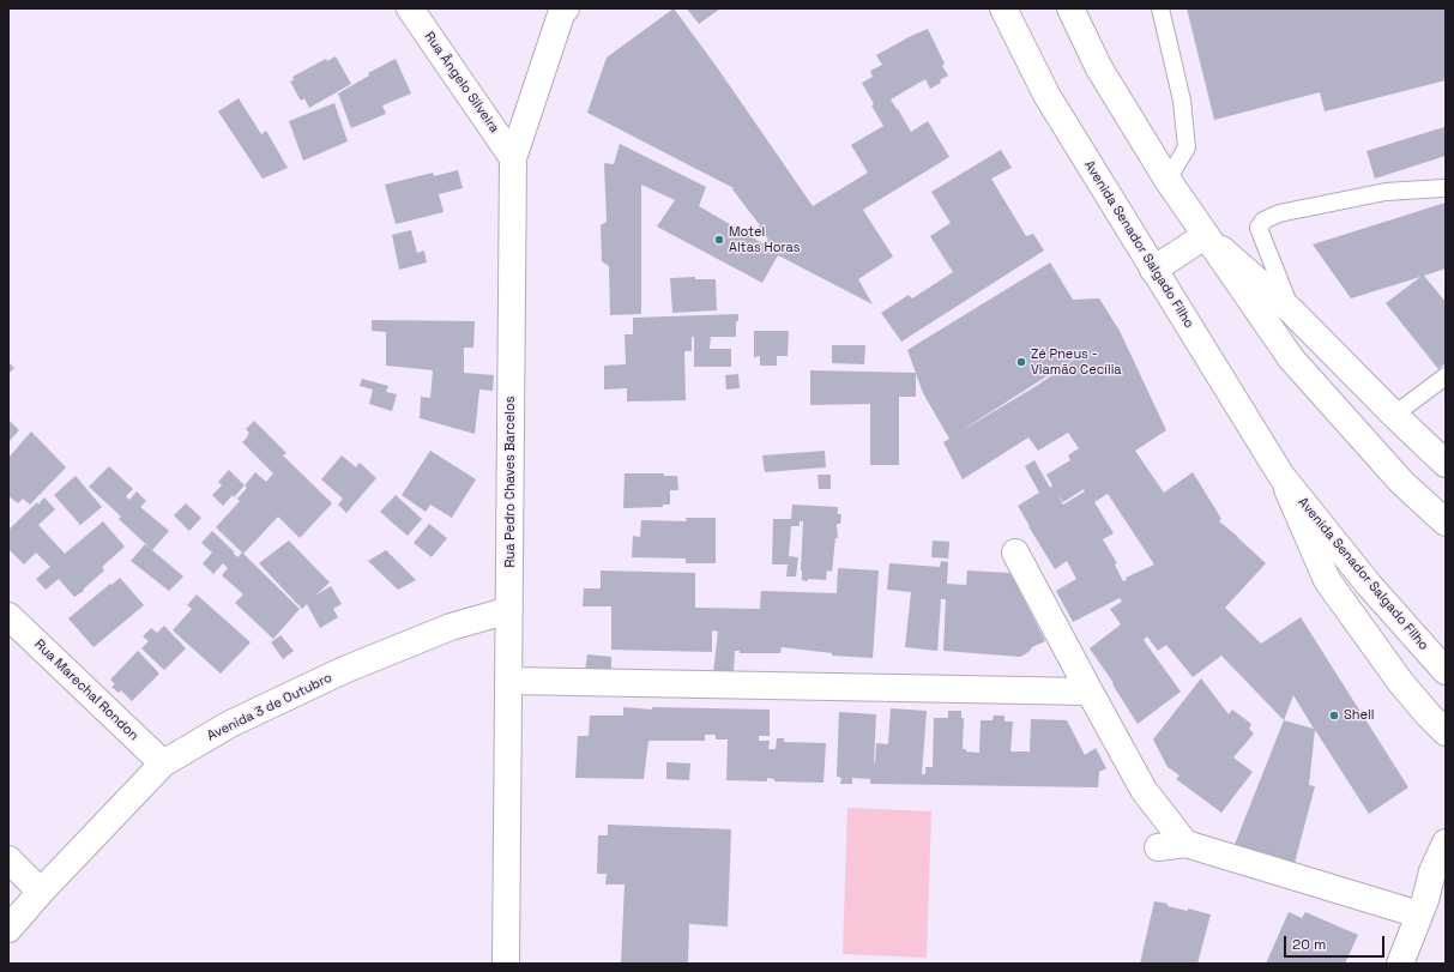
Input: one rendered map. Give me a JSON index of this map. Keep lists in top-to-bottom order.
{
  "streets": {
    "street": [
      "Rua Ângelo Silveira",
      "Avenida Senador Salgado Filho",
      "Rua Pedro Chaves Barcelos",
      "Rua Marechal Rondon",
      "Avenida 3 de Outubro"
    ]
  },
  "crossings": [
    ["Rua Ângelo Silveira", "Rua Pedro Chaves Barcelos"],
    ["Rua Pedro Chaves Barcelos", "Avenida 3 de Outubro"],
    ["Rua Marechal Rondon", "Avenida 3 de Outubro"]
  ],
  "places": ["Motel Altas Horas", "Zé Pneus - Viamão Cecília", "Shell"],
  "scale_bar": "20 m"
}
